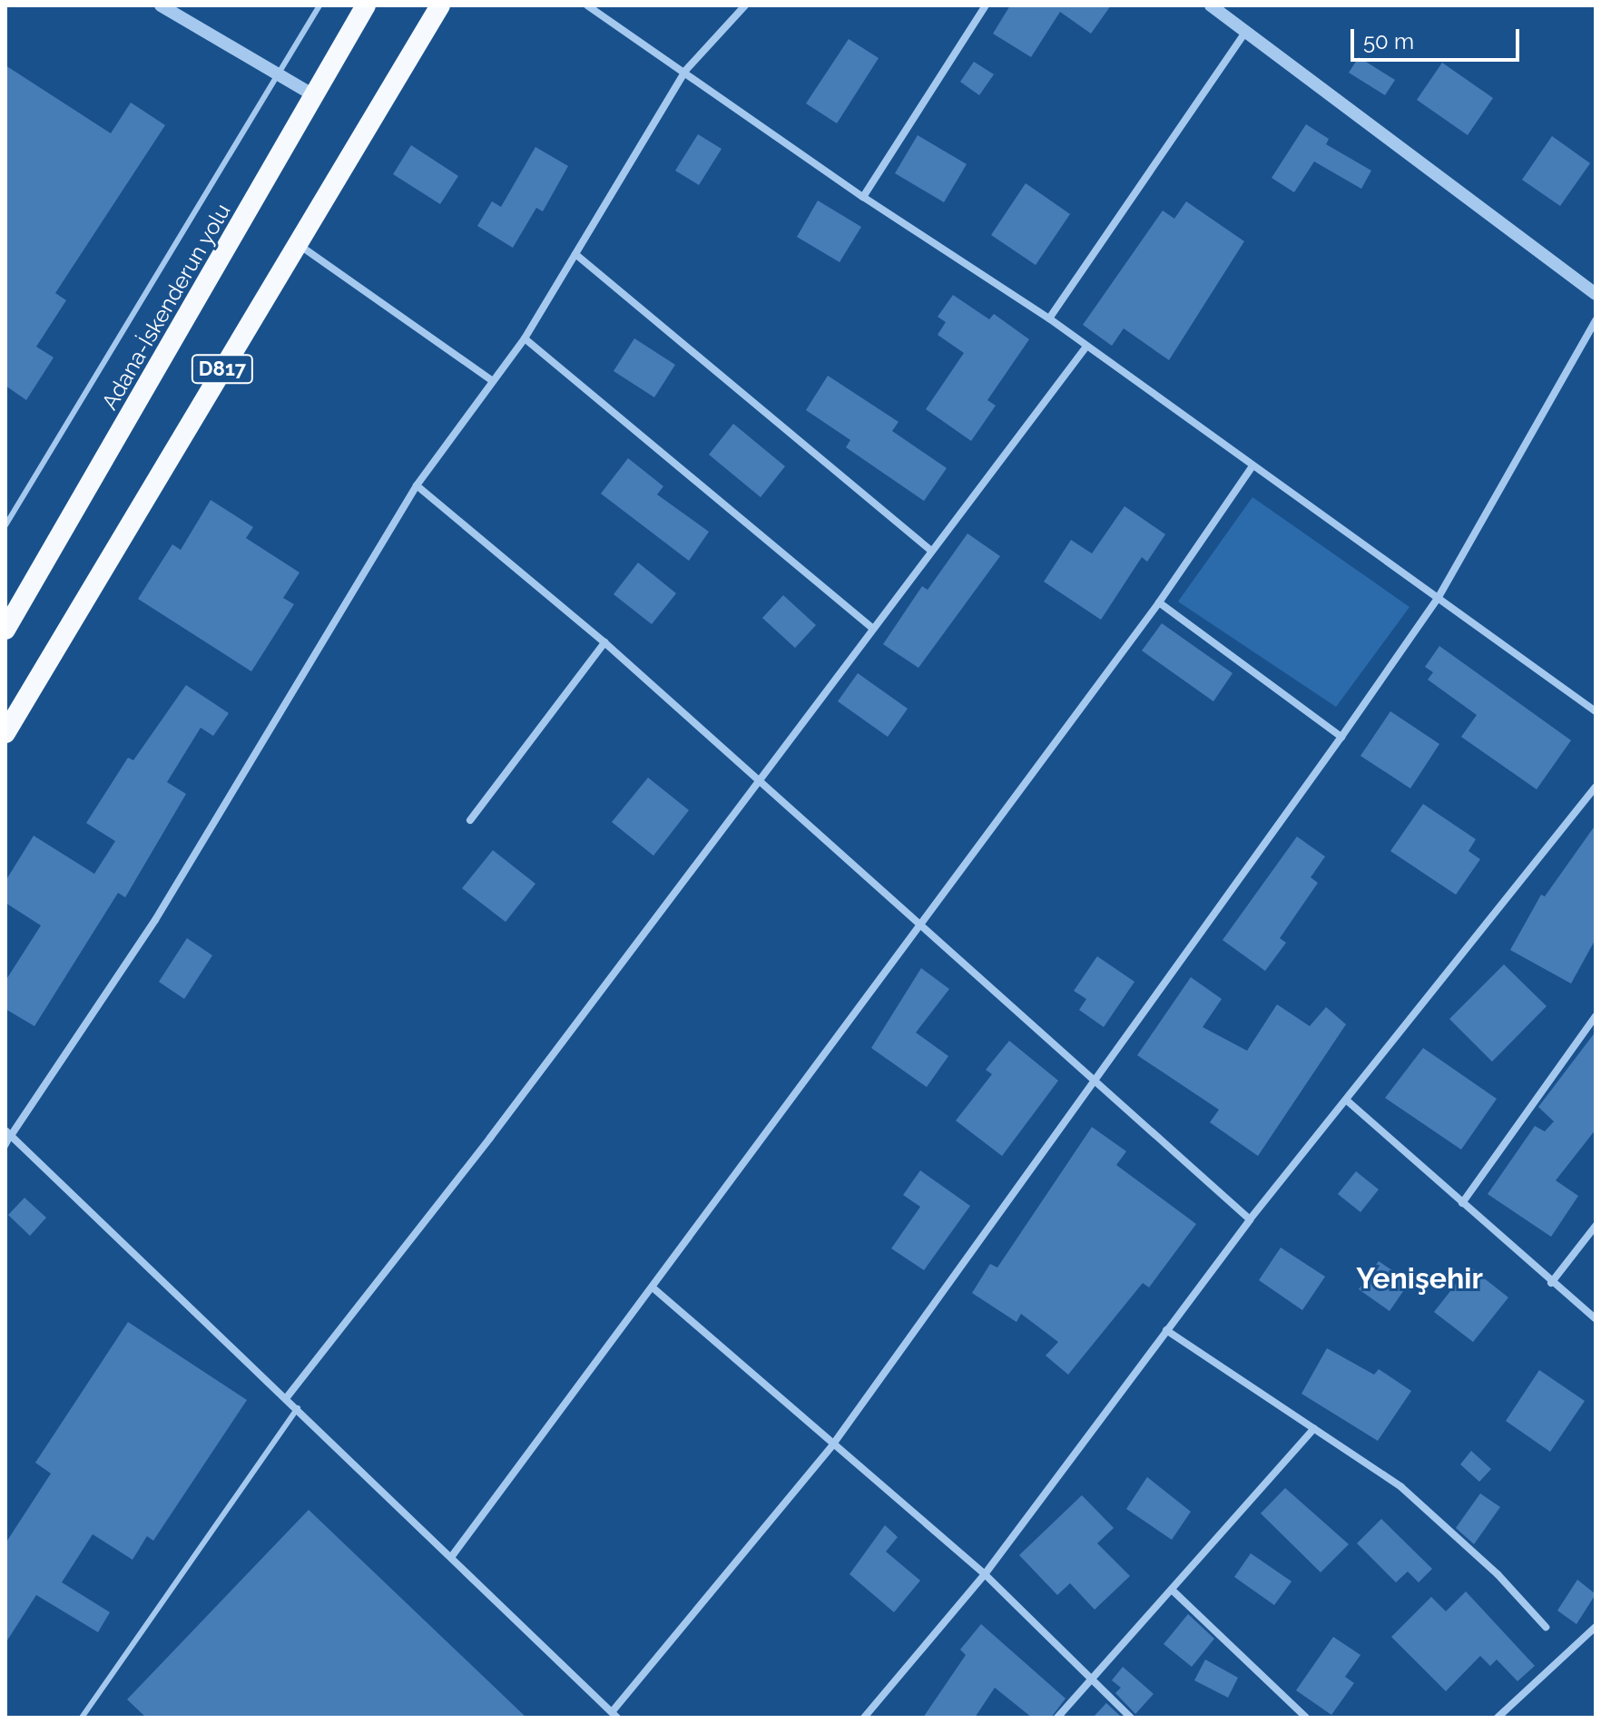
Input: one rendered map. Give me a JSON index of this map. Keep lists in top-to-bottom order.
{
  "streets": {
    "highway": ["Adana-İskenderun yolu", "D817"]
  },
  "districts": ["Yenişehir"],
  "scale_bar": "50 m"
}
